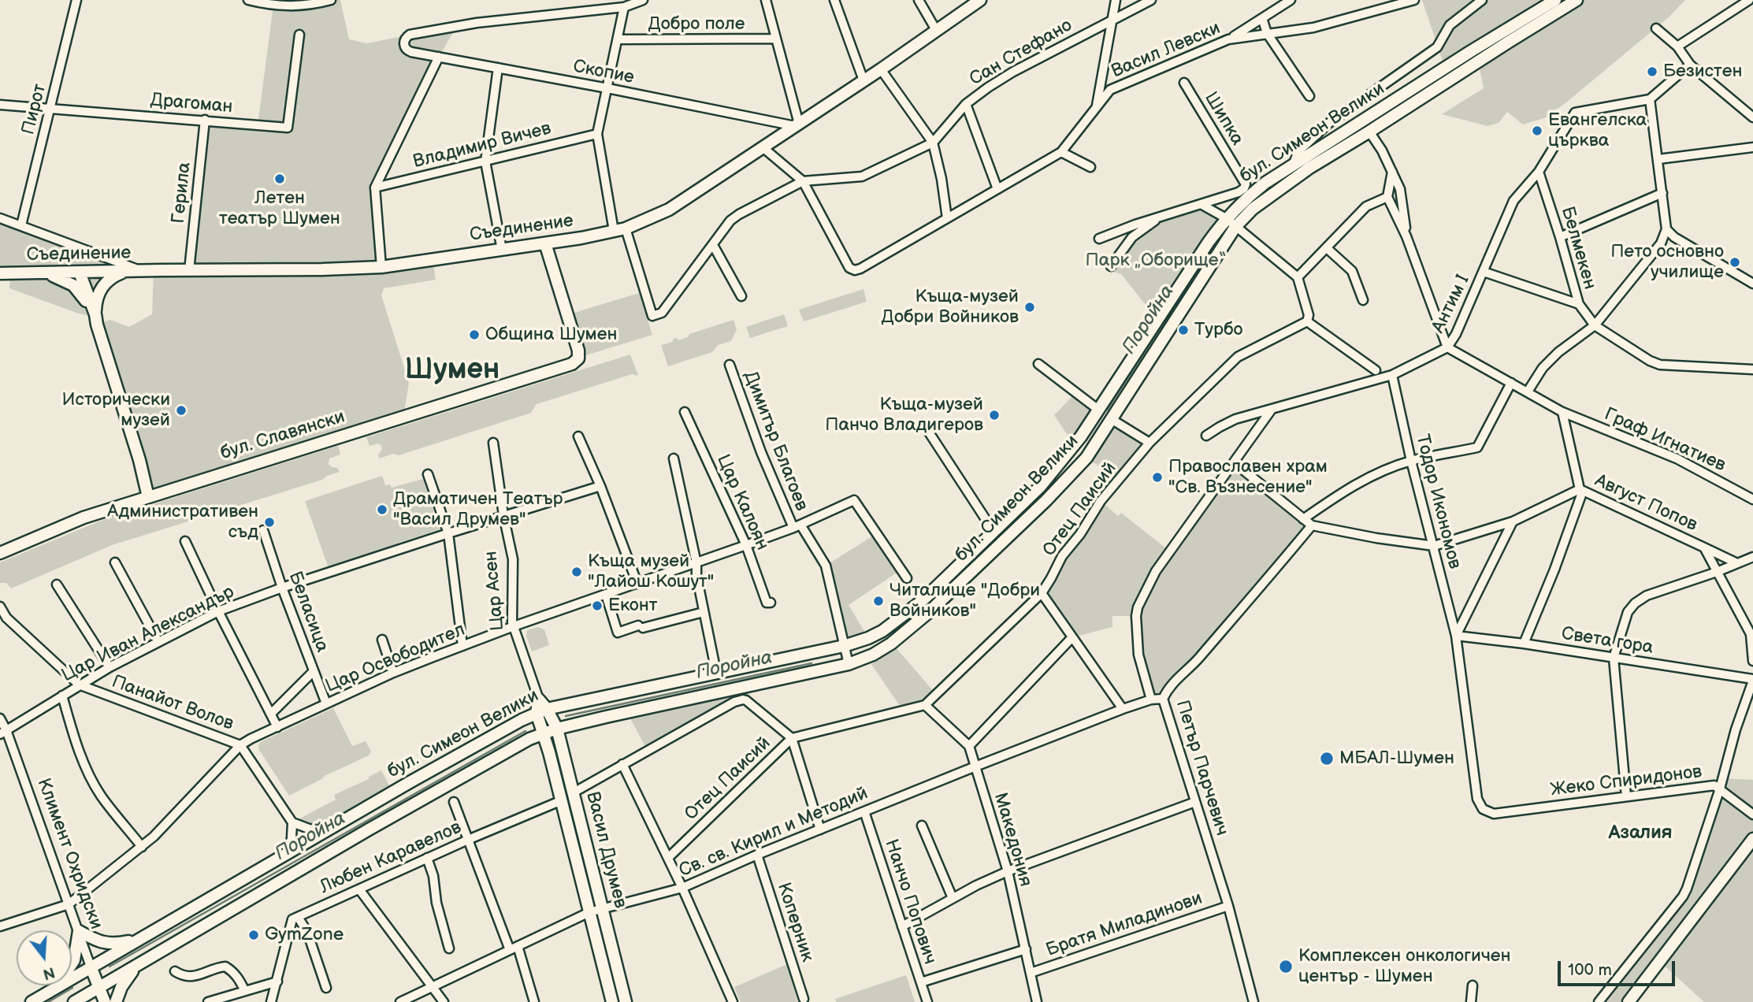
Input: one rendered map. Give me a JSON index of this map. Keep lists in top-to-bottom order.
{
  "streets": {
    "main road": [
      "бул. Симеон Велики",
      "Съединение",
      "бул. Славянски",
      "Цар Асен",
      "Васил Друмев",
      "Климент Охридски"
    ],
    "street": [
      "Добро поле",
      "Васил Левски",
      "Сан Стефано",
      "Скопие",
      "Драгоман",
      "Пирот",
      "Шипка",
      "Владимир Вичев",
      "Герила",
      "Белмекен",
      "Антим I",
      "Граф Игнатиев",
      "Димитър Благоев",
      "Тодор Икономов",
      "Цар Калоян",
      "Август Попов",
      "Отец Паисий",
      "Беласица",
      "Цар Иван Александър",
      "Света гора",
      "Цар Освободител",
      "Панайот Волов",
      "Петър Парчевич",
      "Жеко Спиридонов",
      "Св. св. Кирил и Методий",
      "Македония",
      "Любен Каравелов",
      "Нанчо Попович",
      "Коперник",
      "Братя Миладинови"
    ]
  },
  "crossings": [
    ["Васил Левски", "Сан Стефано"],
    ["Сан Стефано", "Съединение"],
    ["Скопие", "Съединение"],
    ["Драгоман", "Пирот"],
    ["Драгоман", "Герила"],
    ["бул. Симеон Велики", "Димитър Благоев"],
    ["бул. Симеон Велики", "Цар Асен"],
    ["бул. Симеон Велики", "Васил Друмев"],
    ["бул. Симеон Велики", "Климент Охридски"],
    ["Герила", "Съединение"],
    ["Съединение", "бул. Славянски"],
    ["Белмекен", "Антим I"],
    ["Антим I", "Тодор Икономов"],
    ["Граф Игнатиев", "Август Попов"],
    ["Димитър Благоев", "Цар Освободител"],
    ["Тодор Икономов", "Света гора"],
    ["Тодор Икономов", "Жеко Спиридонов"],
    ["Цар Калоян", "Цар Освободител"],
    ["Цар Асен", "Цар Иван Александър"],
    ["Цар Асен", "Цар Освободител"],
    ["Цар Асен", "Васил Друмев"],
    ["Беласица", "Цар Иван Александър"],
    ["Беласица", "Цар Освободител"],
    ["Цар Иван Александър", "Панайот Волов"],
    ["Цар Иван Александър", "Климент Охридски"],
    ["Цар Освободител", "Панайот Волов"],
    ["Цар Освободител", "Климент Охридски"],
    ["Петър Парчевич", "Св. св. Кирил и Методий"],
    ["Петър Парчевич", "Братя Миладинови"],
    ["Св. св. Кирил и Методий", "Македония"],
    ["Св. св. Кирил и Методий", "Васил Друмев"],
    ["Св. св. Кирил и Методий", "Нанчо Попович"],
    ["Св. св. Кирил и Методий", "Коперник"],
    ["Македония", "Братя Миладинови"],
    ["Васил Друмев", "Любен Каравелов"]
  ],
  "districts": ["Шумен", "Азалия"],
  "water": ["Поройна"],
  "parks": ["Парк „Оборище“"],
  "places": [
    "Безистен",
    "Евангелска църква",
    "Летен театър Шумен",
    "Пето основно училище",
    "Къща-музей Добри Войников",
    "Турбо",
    "Община Шумен",
    "Исторически музей",
    "Къща-музей Панчо Владигеров",
    "Православен храм \"Св. Възнесение\"",
    "Драматичен Театър \"Васил Друмев\"",
    "Административен съд",
    "Къща музей \"Лайош Кошут\"",
    "Читалище \"Добри Войников\"",
    "Еконт",
    "МБАЛ-Шумен",
    "GymZone",
    "￼Комплексен онкологичен център - Шумен"
  ],
  "scale_bar": "100 m",
  "north": "bottom"
}
